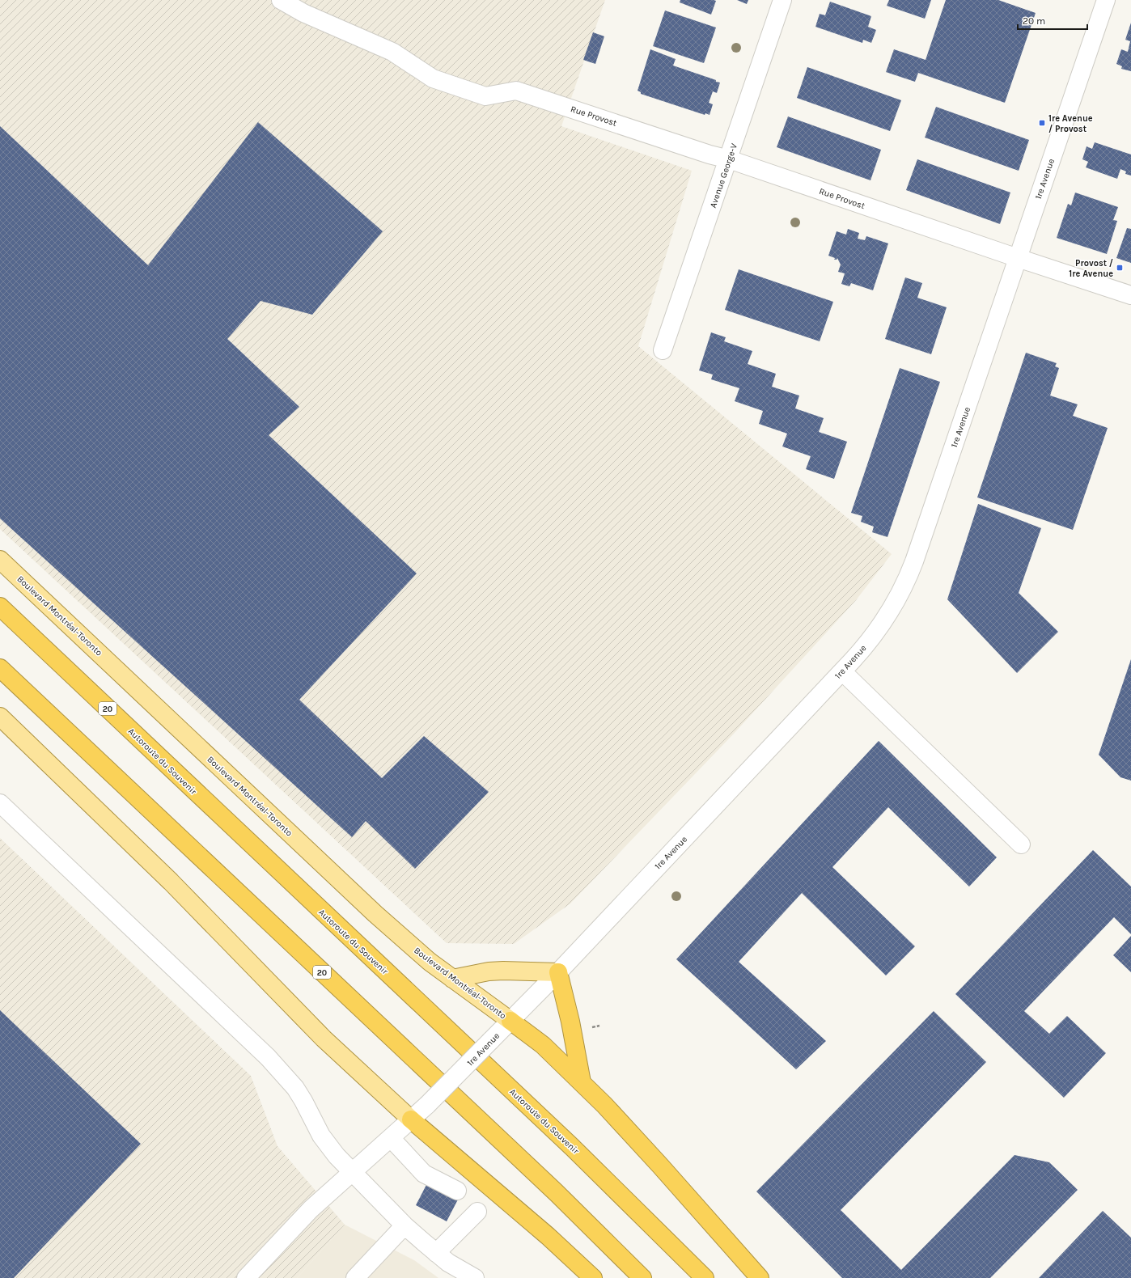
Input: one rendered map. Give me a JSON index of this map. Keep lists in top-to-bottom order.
{
  "streets": {
    "highway": ["20", "Autoroute du Souvenir"],
    "main road": ["Boulevard Montréal-Toronto"],
    "street": ["Rue Provost", "Avenue George-V", "1re Avenue"]
  },
  "crossings": [
    ["Rue Provost", "Avenue George-V"],
    ["Rue Provost", "1re Avenue"],
    ["1re Avenue", "Boulevard Montréal-Toronto"]
  ],
  "places": {
    "transit": ["1re Avenue / Provost", "Provost / 1re Avenue"]
  },
  "scale_bar": "20 m"
}
